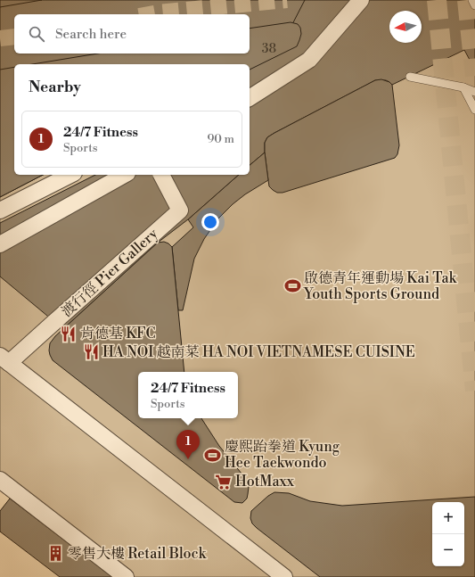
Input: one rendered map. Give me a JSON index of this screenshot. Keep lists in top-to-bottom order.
{
  "streets": {
    "street": ["渡行徑 Pier Gallery"]
  },
  "places": {
    "sports": ["啟德青年運動場 Kai Tak Youth Sports Ground", "慶熙跆拳道 Kyung Hee Taekwondo"],
    "restaurant": ["肯德基 KFC", "HA NOI 越南菜 HA NOI VIETNAMESE CUISINE"],
    "supermarket": ["HotMaxx"],
    "building": ["零售大樓 Retail Block"]
  },
  "house_numbers": ["38"],
  "north": "left",
  "page": {
    "search": "Search here",
    "heading": "Nearby",
    "list": [
      {
        "mark": "1",
        "name": "24/7 Fitness",
        "note": "Sports",
        "value": "90 m"
      }
    ],
    "popup": ["24/7 Fitness", "Sports"],
    "pins": "1",
    "map_buttons": ["+", "−"]
  }
}
